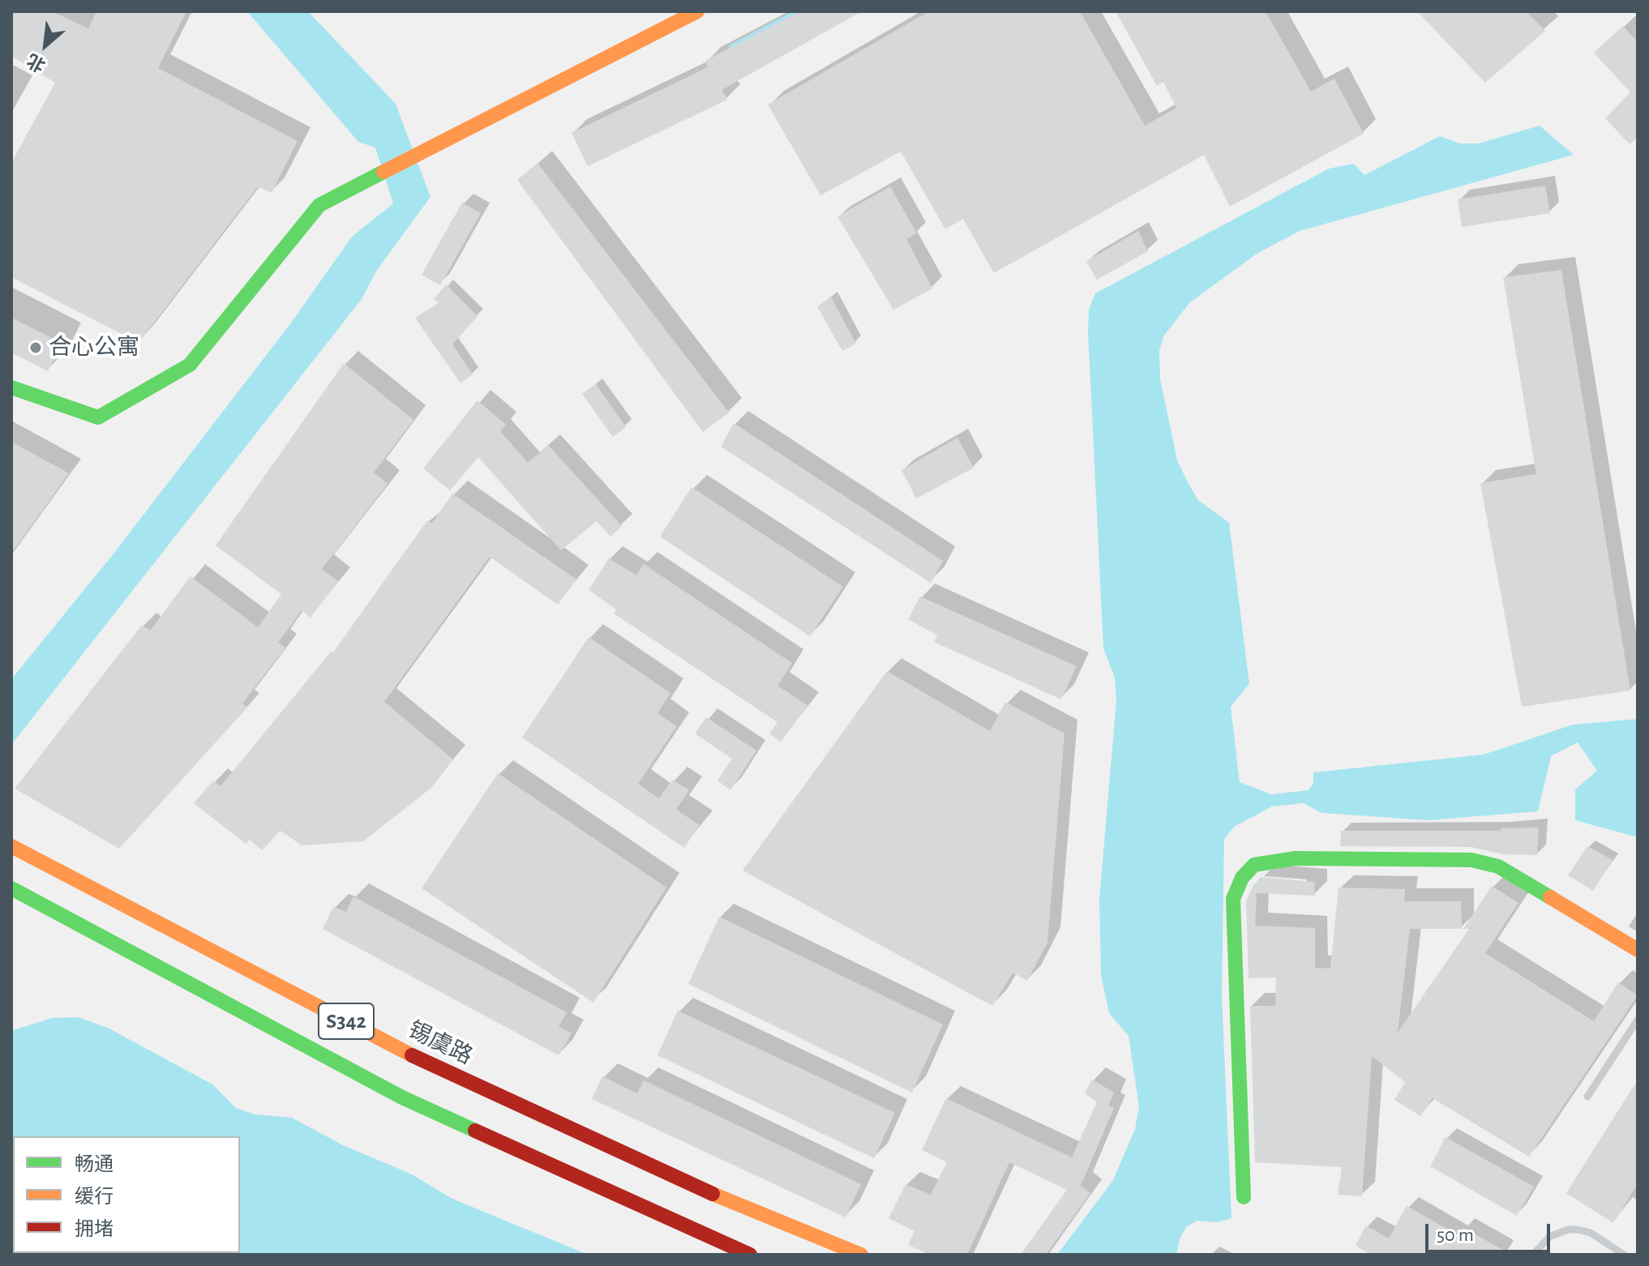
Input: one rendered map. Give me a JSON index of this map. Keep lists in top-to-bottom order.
{
  "streets": {
    "main road": ["S342", "锡虞路"]
  },
  "places": ["合心公寓"],
  "legend": ["畅通", "缓行", "拥堵"],
  "scale_bar": "50 m",
  "north": "bottom left"
}
